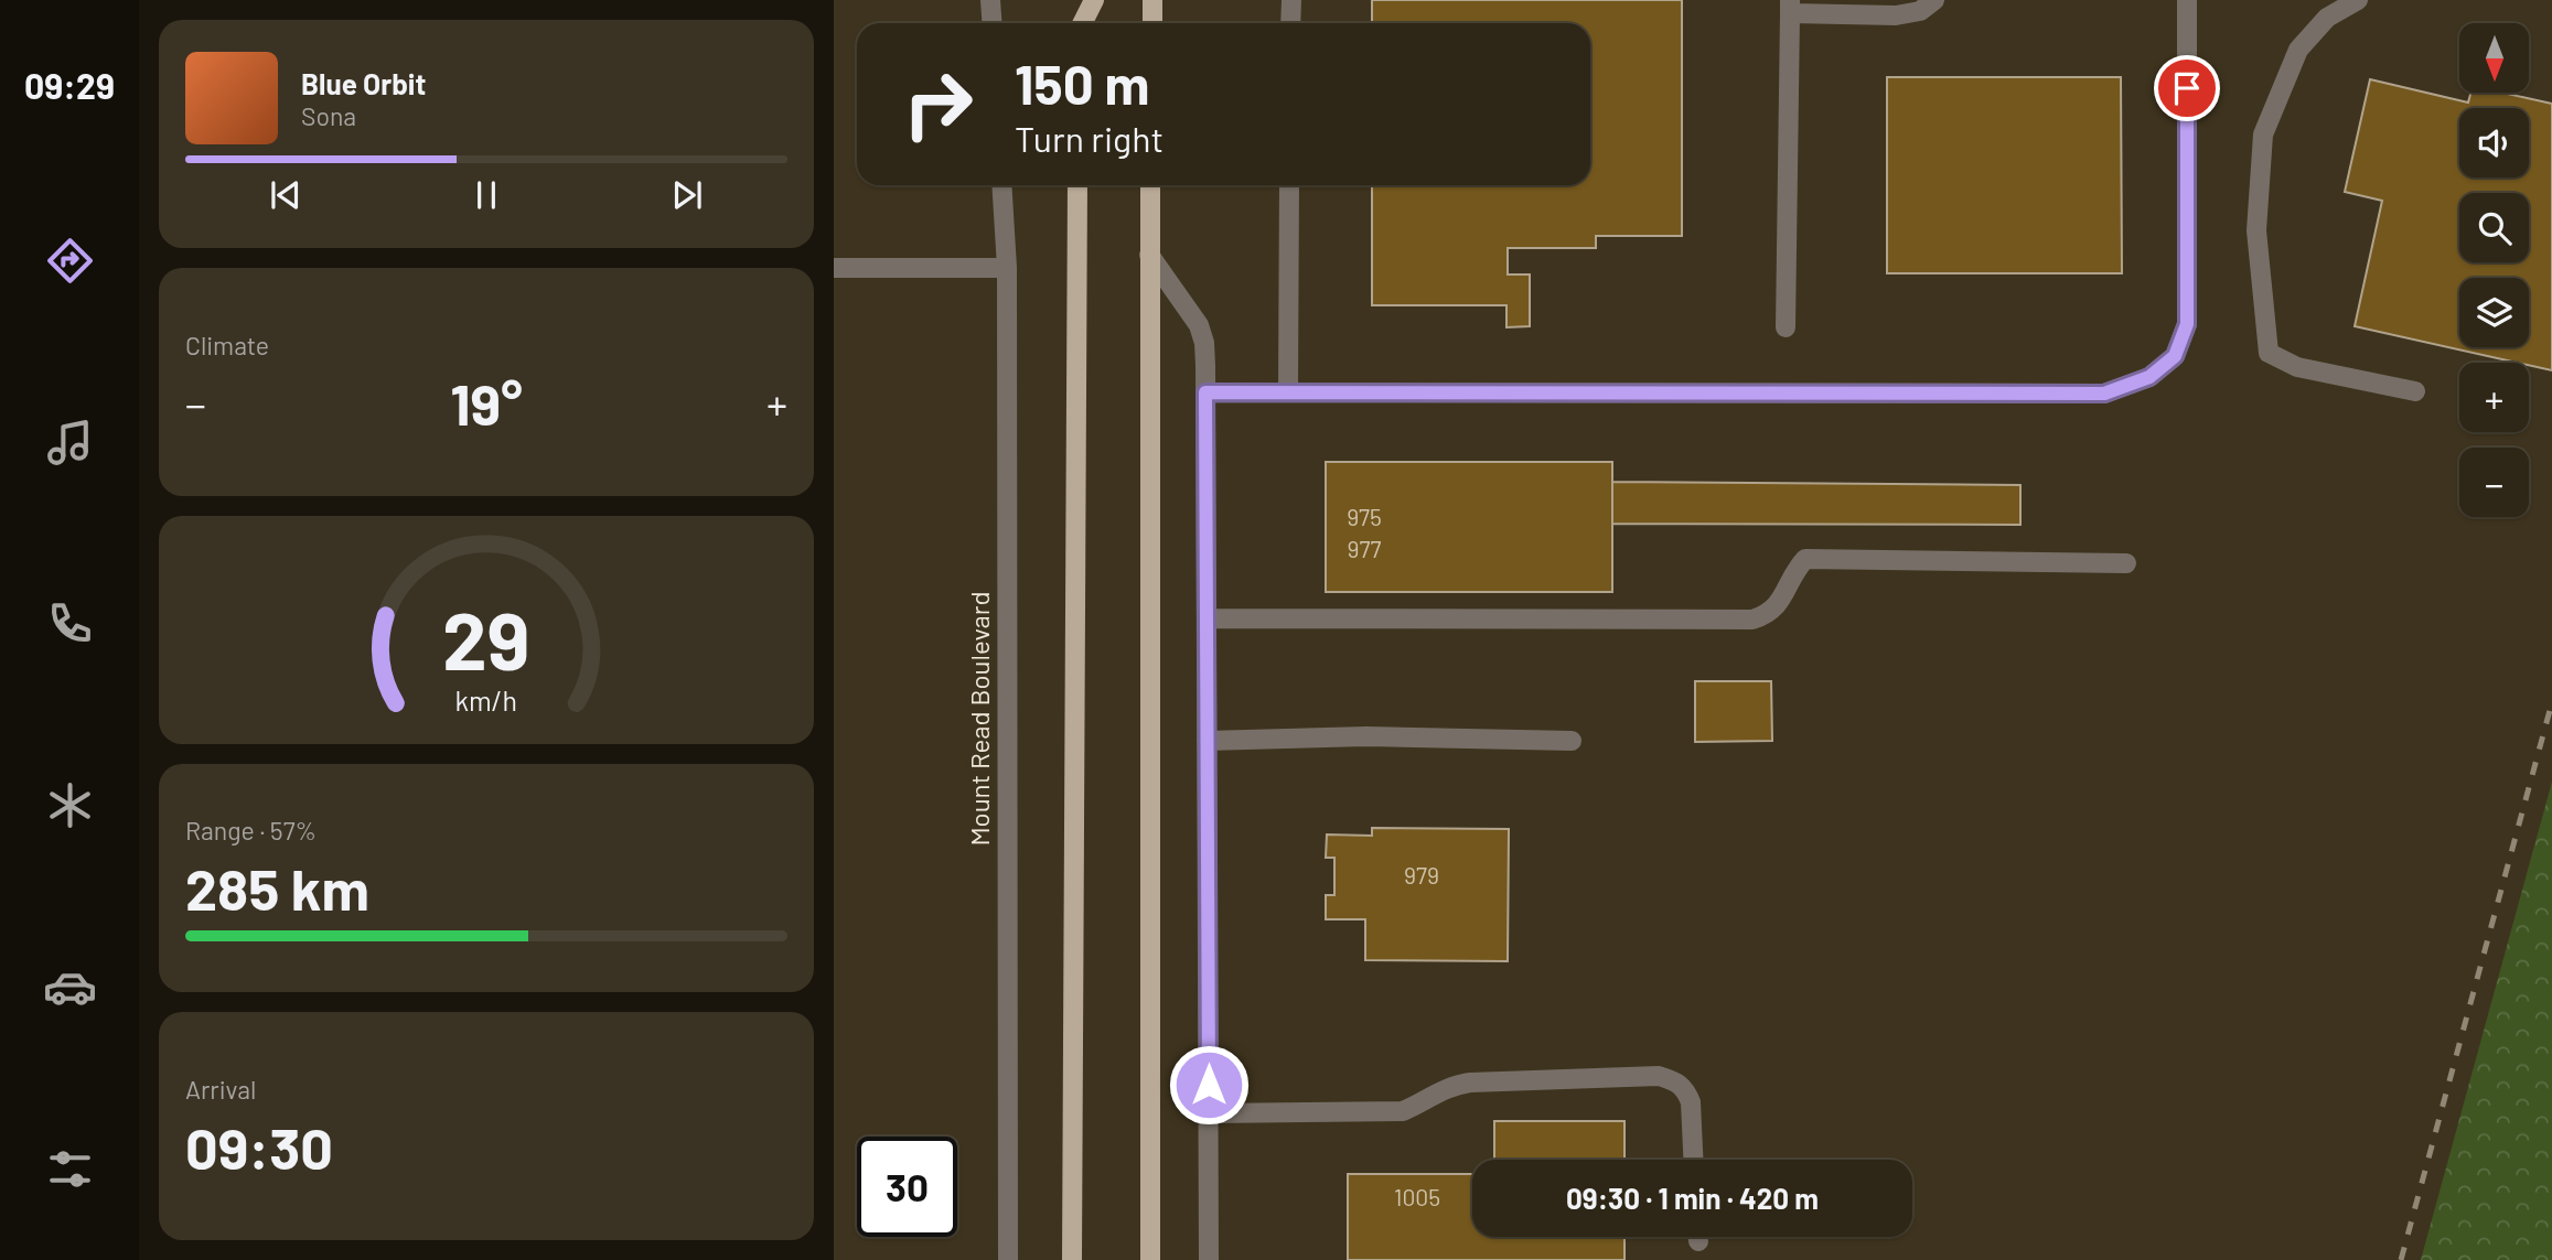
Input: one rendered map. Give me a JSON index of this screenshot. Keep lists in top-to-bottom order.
{
  "streets": {
    "street": ["Mount Read Boulevard"]
  },
  "house_numbers": [
    "975",
    "977",
    "979",
    "1005"
  ],
  "north": "bottom",
  "page": {
    "tabs": "09:29",
    "map_buttons": ["+", "−"],
    "turn": ["150 m", "Turn right"],
    "song": ["Blue Orbit", "Sona"],
    "tile": [
      "Climate",
      ["Range · 57%", "285 km"],
      ["Arrival", "09:30"]
    ],
    "heat": ["−", "19°", "+"],
    "limit": "30",
    "trip": "09:30 · 1 min · 420 m",
    "gauge": ["29", "km/h"]
  }
}
